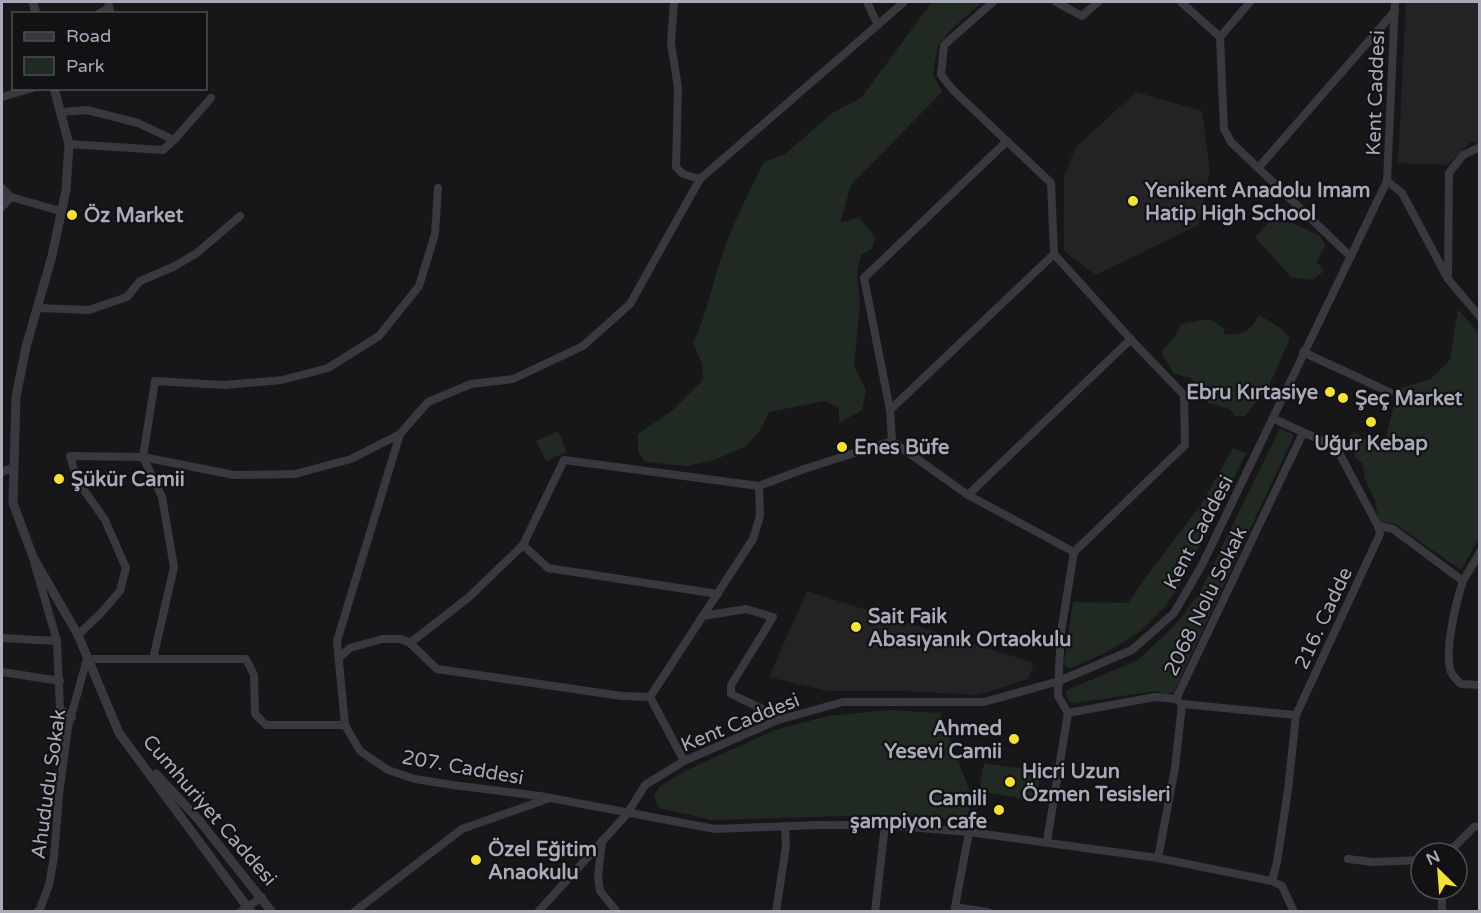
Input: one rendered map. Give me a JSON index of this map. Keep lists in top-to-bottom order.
{
  "streets": {
    "street": [
      "Kent Caddesi",
      "2068 Nolu Sokak",
      "216. Cadde",
      "207. Caddesi",
      "Ahududu Sokak",
      "Cumhuriyet Caddesi"
    ]
  },
  "crossings": [
    ["Kent Caddesi", "207. Caddesi"],
    ["2068 Nolu Sokak", "207. Caddesi"],
    ["216. Cadde", "207. Caddesi"],
    ["Ahududu Sokak", "Cumhuriyet Caddesi"]
  ],
  "places": [
    "Yenikent Anadolu Imam Hatip High School",
    "Öz Market",
    "Ebru Kırtasiye",
    "Şeç Market",
    "Uğur Kebap",
    "Enes Büfe",
    "Şükür Camii",
    "Sait Faik Abasıyanık Ortaokulu",
    "Ahmed Yesevi Camii",
    "Hicri Uzun Özmen Tesisleri",
    "Camili şampiyon cafe",
    "Özel Eğitim Anaokulu"
  ],
  "legend": ["Road", "Park"],
  "north": "top left"
}
